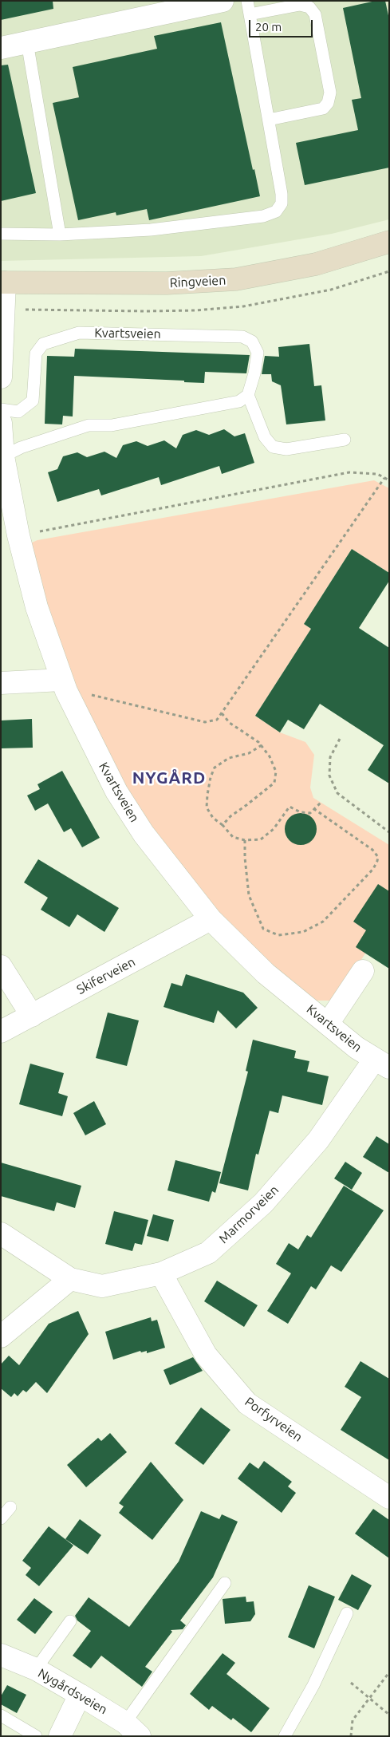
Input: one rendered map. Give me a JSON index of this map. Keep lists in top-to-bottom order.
{
  "streets": {
    "main road": ["Ringveien"],
    "street": [
      "Kvartsveien",
      "Skiferveien",
      "Marmorveien",
      "Porfyrveien",
      "Nygårdsveien"
    ]
  },
  "crossings": [
    ["Kvartsveien", "Skiferveien"],
    ["Kvartsveien", "Marmorveien"],
    ["Marmorveien", "Porfyrveien"]
  ],
  "districts": ["NYGÅRD"],
  "scale_bar": "20 m"
}
